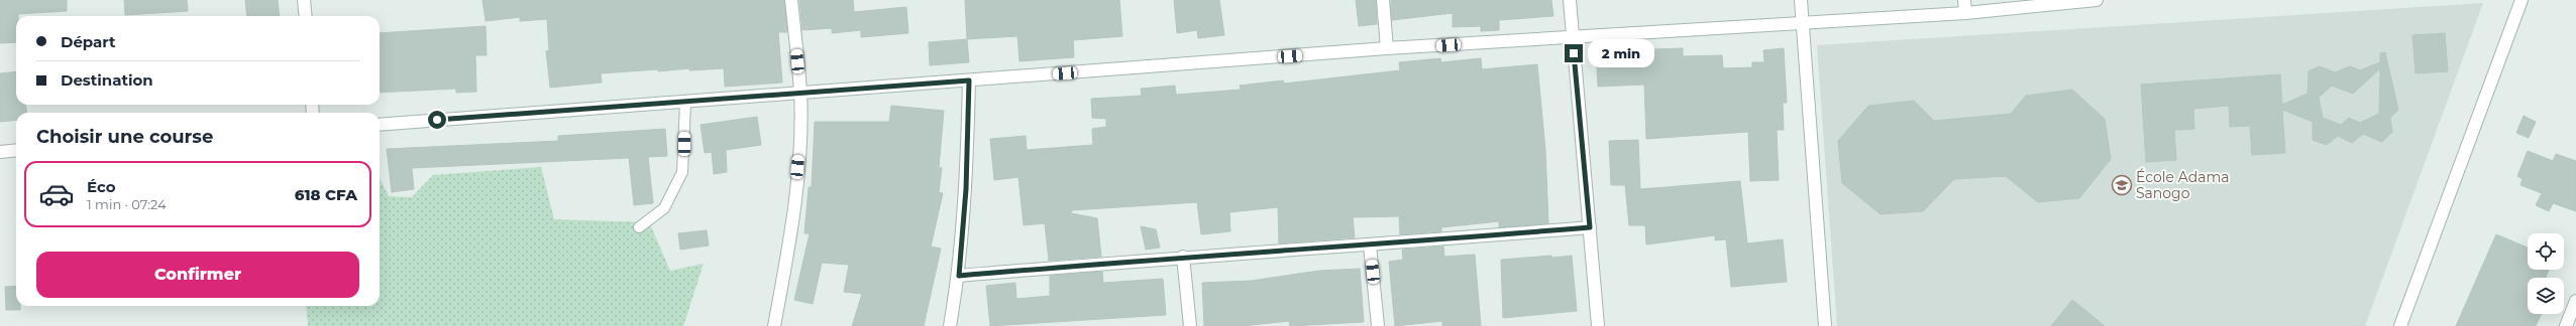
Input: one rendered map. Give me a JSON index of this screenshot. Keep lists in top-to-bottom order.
{
  "places": {
    "school or university": ["École Adama Sanogo"]
  },
  "page": {
    "banner": ["Départ", "Destination"],
    "bubble": "2 min",
    "heading": "Choisir une course",
    "list": [
      {
        "name": "Éco",
        "note": "1 min · 07:24",
        "value": "618 CFA"
      }
    ],
    "buttons": "Confirmer"
  }
}
